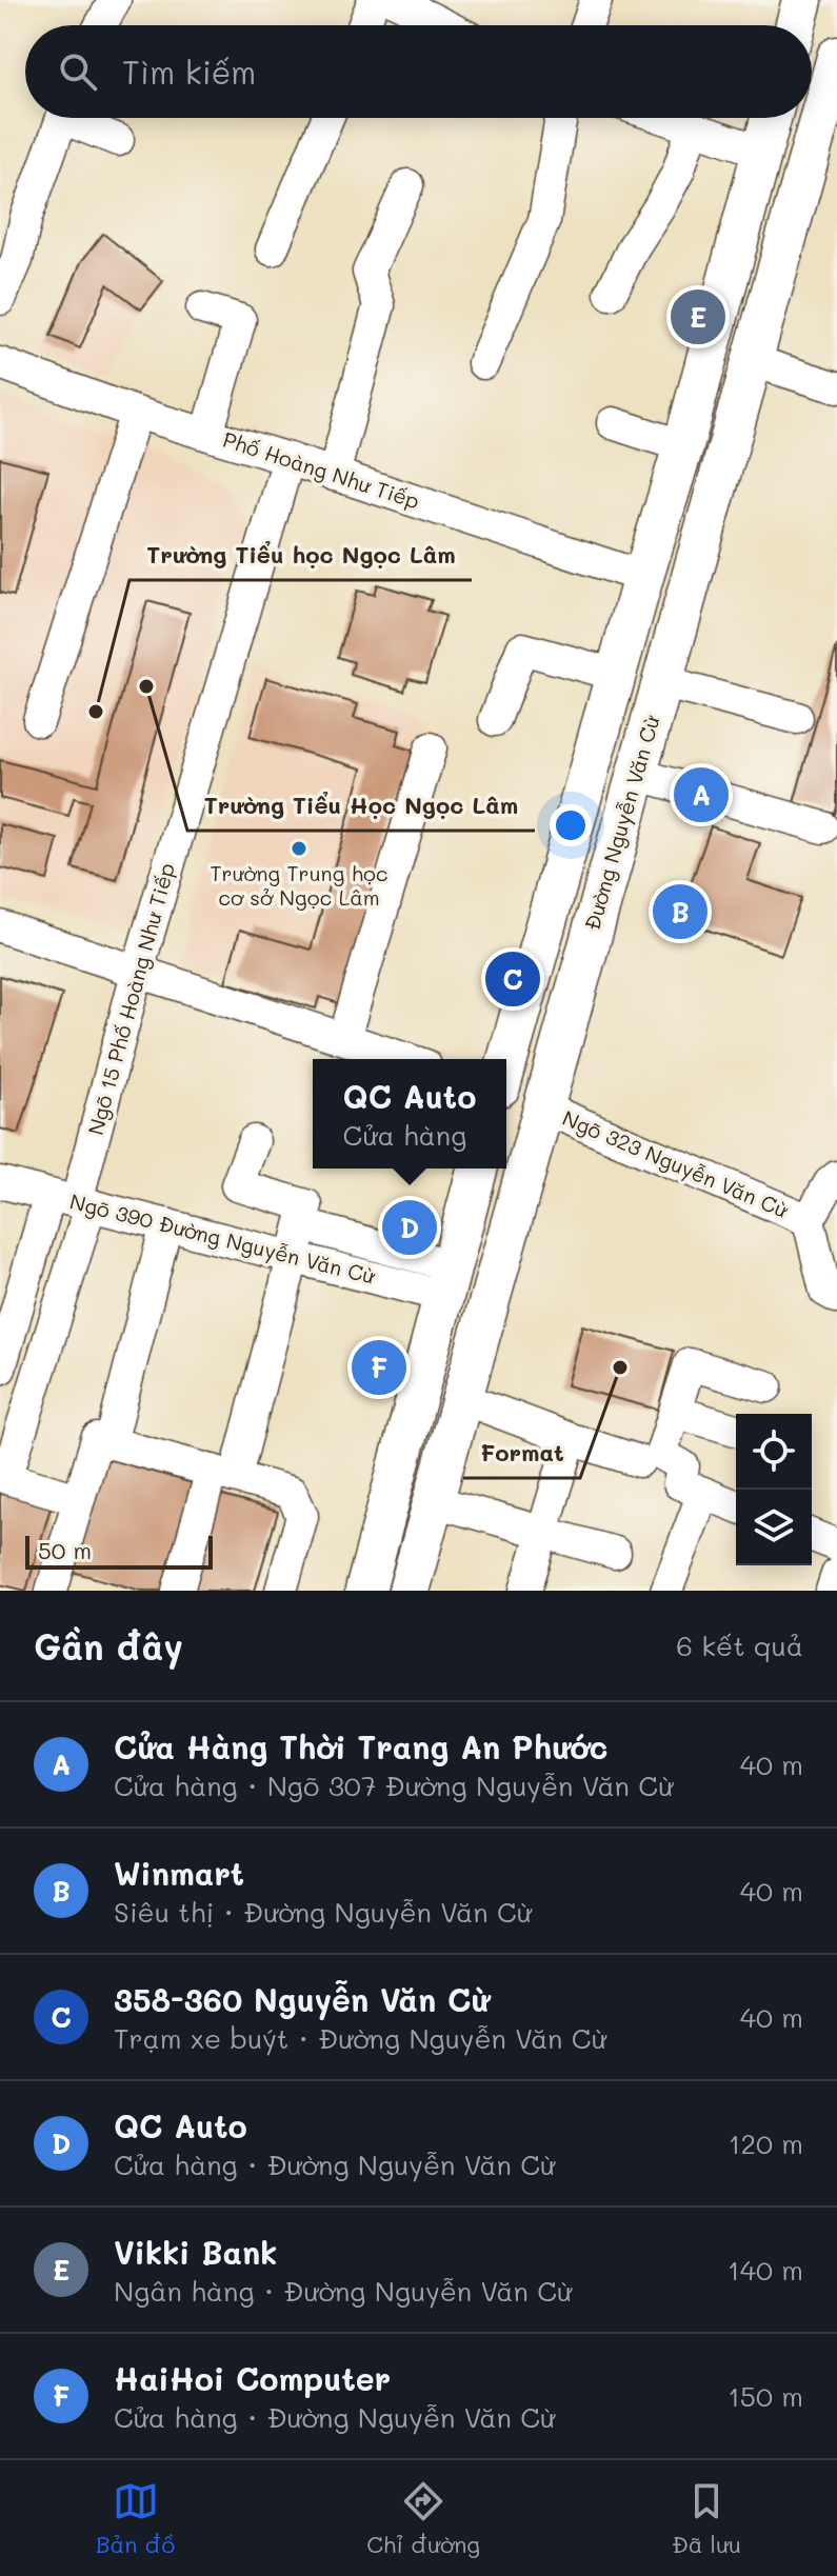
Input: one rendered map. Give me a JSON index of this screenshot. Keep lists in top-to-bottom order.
{
  "streets": {
    "main road": ["Đường Nguyễn Văn Cừ"],
    "street": [
      "Phố Hoàng Như Tiếp",
      "Ngõ 15 Phố Hoàng Như Tiếp",
      "Ngõ 323 Nguyễn Văn Cừ",
      "Ngõ 390 Đường Nguyễn Văn Cừ"
    ]
  },
  "crossings": [
    ["Phố Hoàng Như Tiếp", "Ngõ 15 Phố Hoàng Như Tiếp"],
    ["Đường Nguyễn Văn Cừ", "Ngõ 323 Nguyễn Văn Cừ"],
    ["Ngõ 15 Phố Hoàng Như Tiếp", "Ngõ 390 Đường Nguyễn Văn Cừ"]
  ],
  "places": [
    "Trường Tiểu Học Ngọc Lâm",
    "Trường Tiểu học Ngọc Lâm",
    "Trường Trung học cơ sở Ngọc Lâm",
    "Format"
  ],
  "scale_bar": "50 m",
  "page": {
    "search": "Tìm kiếm",
    "pins": [
      "E",
      "A",
      "B",
      "C",
      "D",
      "F"
    ],
    "popup": ["QC Auto", "Cửa hàng"],
    "scale": "50 m",
    "heading": ["Gần đây", "6 kết quả"],
    "list": [
      {
        "mark": "A",
        "name": "Cửa Hàng Thời Trang An Phước",
        "note": "Cửa hàng · Ngõ 307 Đường Nguyễn Văn Cừ",
        "value": "40 m"
      },
      {
        "mark": "B",
        "name": "Winmart",
        "note": "Siêu thị · Đường Nguyễn Văn Cừ",
        "value": "40 m"
      },
      {
        "mark": "C",
        "name": "358-360 Nguyễn Văn Cừ",
        "note": "Trạm xe buýt · Đường Nguyễn Văn Cừ",
        "value": "40 m"
      },
      {
        "mark": "D",
        "name": "QC Auto",
        "note": "Cửa hàng · Đường Nguyễn Văn Cừ",
        "value": "120 m"
      },
      {
        "mark": "E",
        "name": "Vikki Bank",
        "note": "Ngân hàng · Đường Nguyễn Văn Cừ",
        "value": "140 m"
      },
      {
        "mark": "F",
        "name": "HaiHoi Computer",
        "note": "Cửa hàng · Đường Nguyễn Văn Cừ",
        "value": "150 m"
      }
    ],
    "nav": ["Bản đồ", "Chỉ đường", "Đã lưu"]
  }
}
